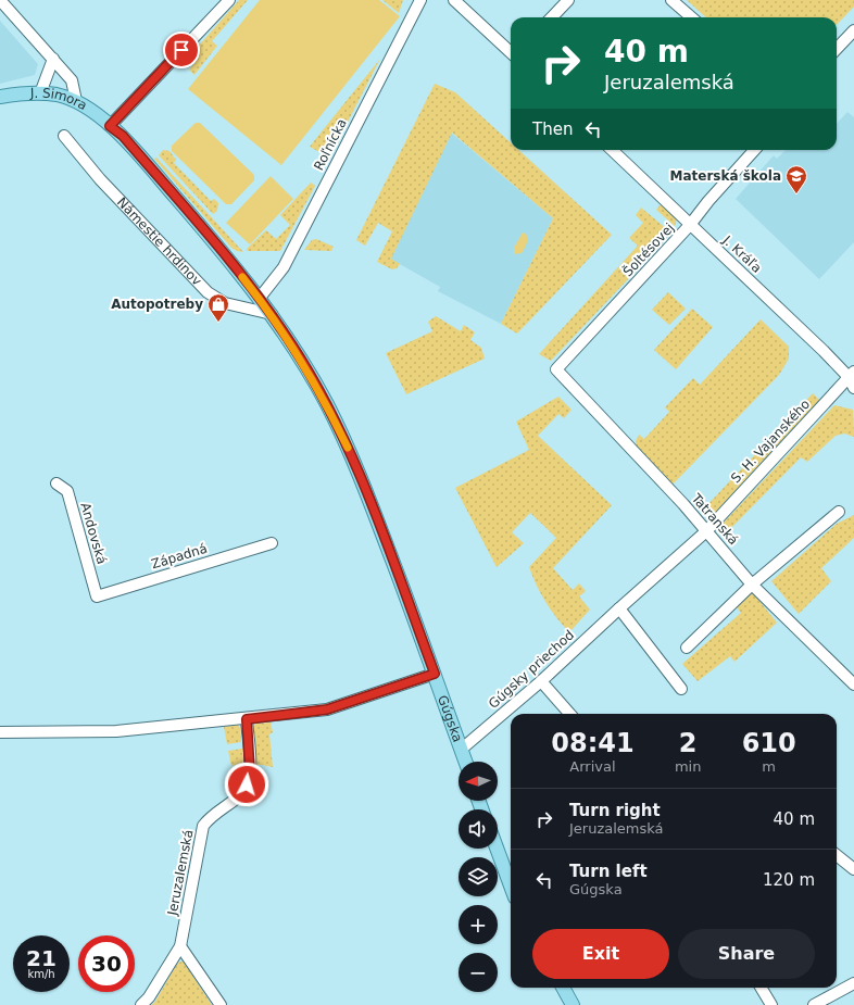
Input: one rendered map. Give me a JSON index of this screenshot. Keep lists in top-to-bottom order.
{
  "streets": {
    "main road": ["J. Simora", "Gúgska"],
    "street": [
      "Roľnícka",
      "Námestie hrdinov",
      "Šoltésovej",
      "J. Kráľa",
      "S. H. Vajanského",
      "Tatranská",
      "Andovská",
      "Západná",
      "Gúgsky priechod",
      "Jeruzalemská"
    ]
  },
  "crossings": [
    ["Námestie hrdinov", "Gúgska"],
    ["Šoltésovej", "J. Kráľa"],
    ["Šoltésovej", "Tatranská"],
    ["J. Kráľa", "S. H. Vajanského"],
    ["S. H. Vajanského", "Tatranská"],
    ["S. H. Vajanského", "Gúgsky priechod"],
    ["Tatranská", "Gúgsky priechod"],
    ["Andovská", "Západná"],
    ["Gúgsky priechod", "Gúgska"]
  ],
  "places": {
    "school or university": ["Materská škola"],
    "shop": ["Autopotreby"]
  },
  "north": "left",
  "page": {
    "turn": ["40 m", "Jeruzalemská"],
    "then": "Then",
    "eta": [
      "08:41",
      "Arrival",
      "2",
      "min",
      "610",
      "m"
    ],
    "map_buttons": ["+", "−"],
    "list": [
      {
        "name": "Turn right",
        "note": "Jeruzalemská",
        "value": "40 m"
      },
      {
        "name": "Turn left",
        "note": "Gúgska",
        "value": "120 m"
      }
    ],
    "buttons": ["Exit", "Share"],
    "speed": "21 km/h",
    "limit": "30"
  }
}
